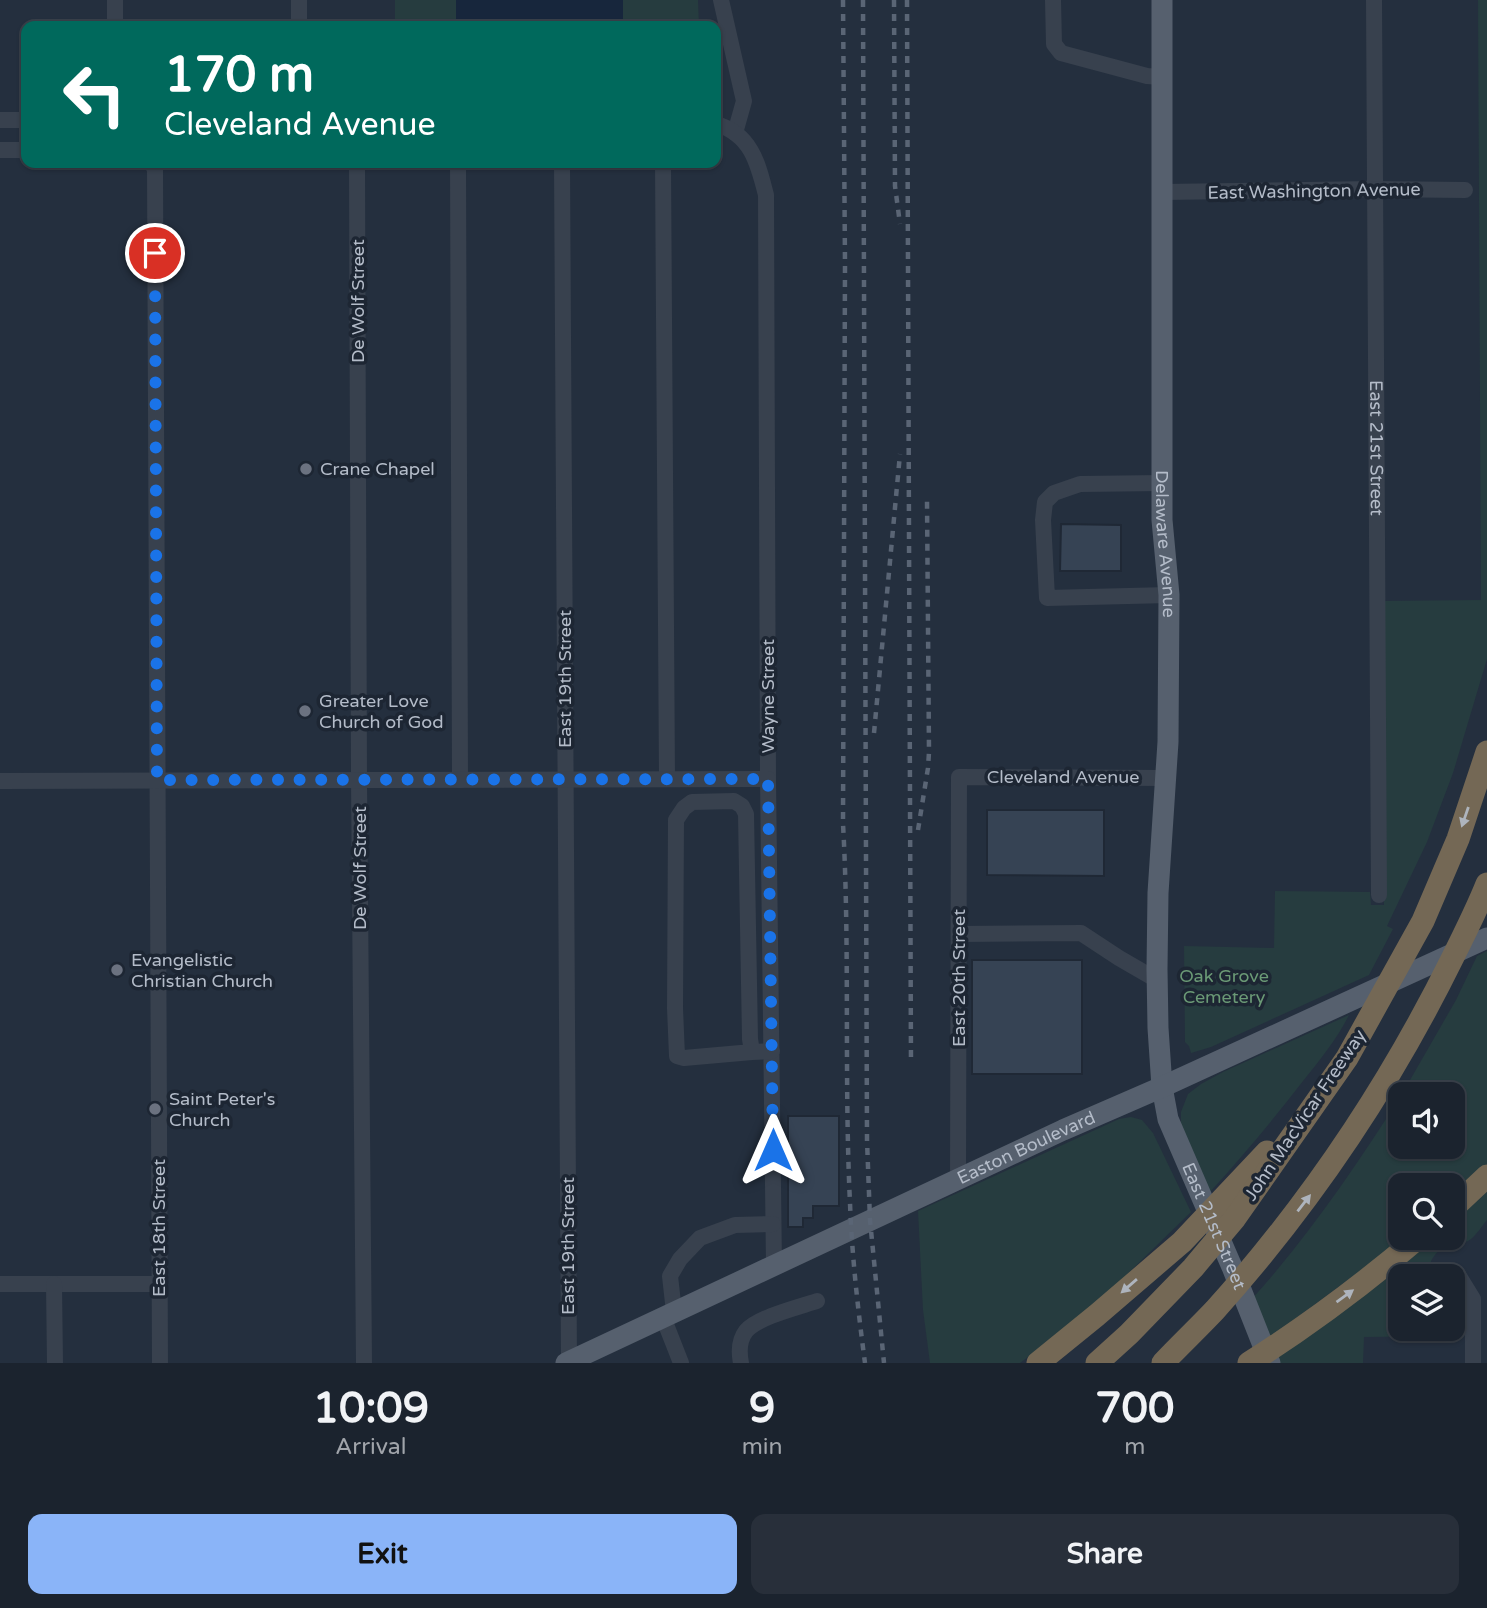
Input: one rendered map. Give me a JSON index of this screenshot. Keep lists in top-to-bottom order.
{
  "streets": {
    "highway": ["John MacVicar Freeway"],
    "main road": ["East 21st Street", "Delaware Avenue", "Easton Boulevard"],
    "street": [
      "East Washington Avenue",
      "De Wolf Street",
      "East 19th Street",
      "Wayne Street",
      "Cleveland Avenue",
      "East 20th Street",
      "East 18th Street"
    ]
  },
  "crossings": [
    ["East Washington Avenue", "East 21st Street"],
    ["East Washington Avenue", "Delaware Avenue"],
    ["East 21st Street", "Delaware Avenue"],
    ["East 21st Street", "Easton Boulevard"],
    ["Delaware Avenue", "Cleveland Avenue"],
    ["Delaware Avenue", "Easton Boulevard"],
    ["East 19th Street", "Easton Boulevard"],
    ["Wayne Street", "Easton Boulevard"],
    ["Cleveland Avenue", "East 20th Street"],
    ["East 20th Street", "Easton Boulevard"]
  ],
  "parks": ["Oak Grove Cemetery"],
  "places": [
    "Crane Chapel",
    "Greater Love Church of God",
    "Evangelistic Christian Church",
    "Saint Peter's Church"
  ],
  "page": {
    "turn": ["170 m", "Cleveland Avenue"],
    "eta": [
      "10:09",
      "Arrival",
      "9",
      "min",
      "700",
      "m"
    ],
    "buttons": ["Exit", "Share"]
  }
}
